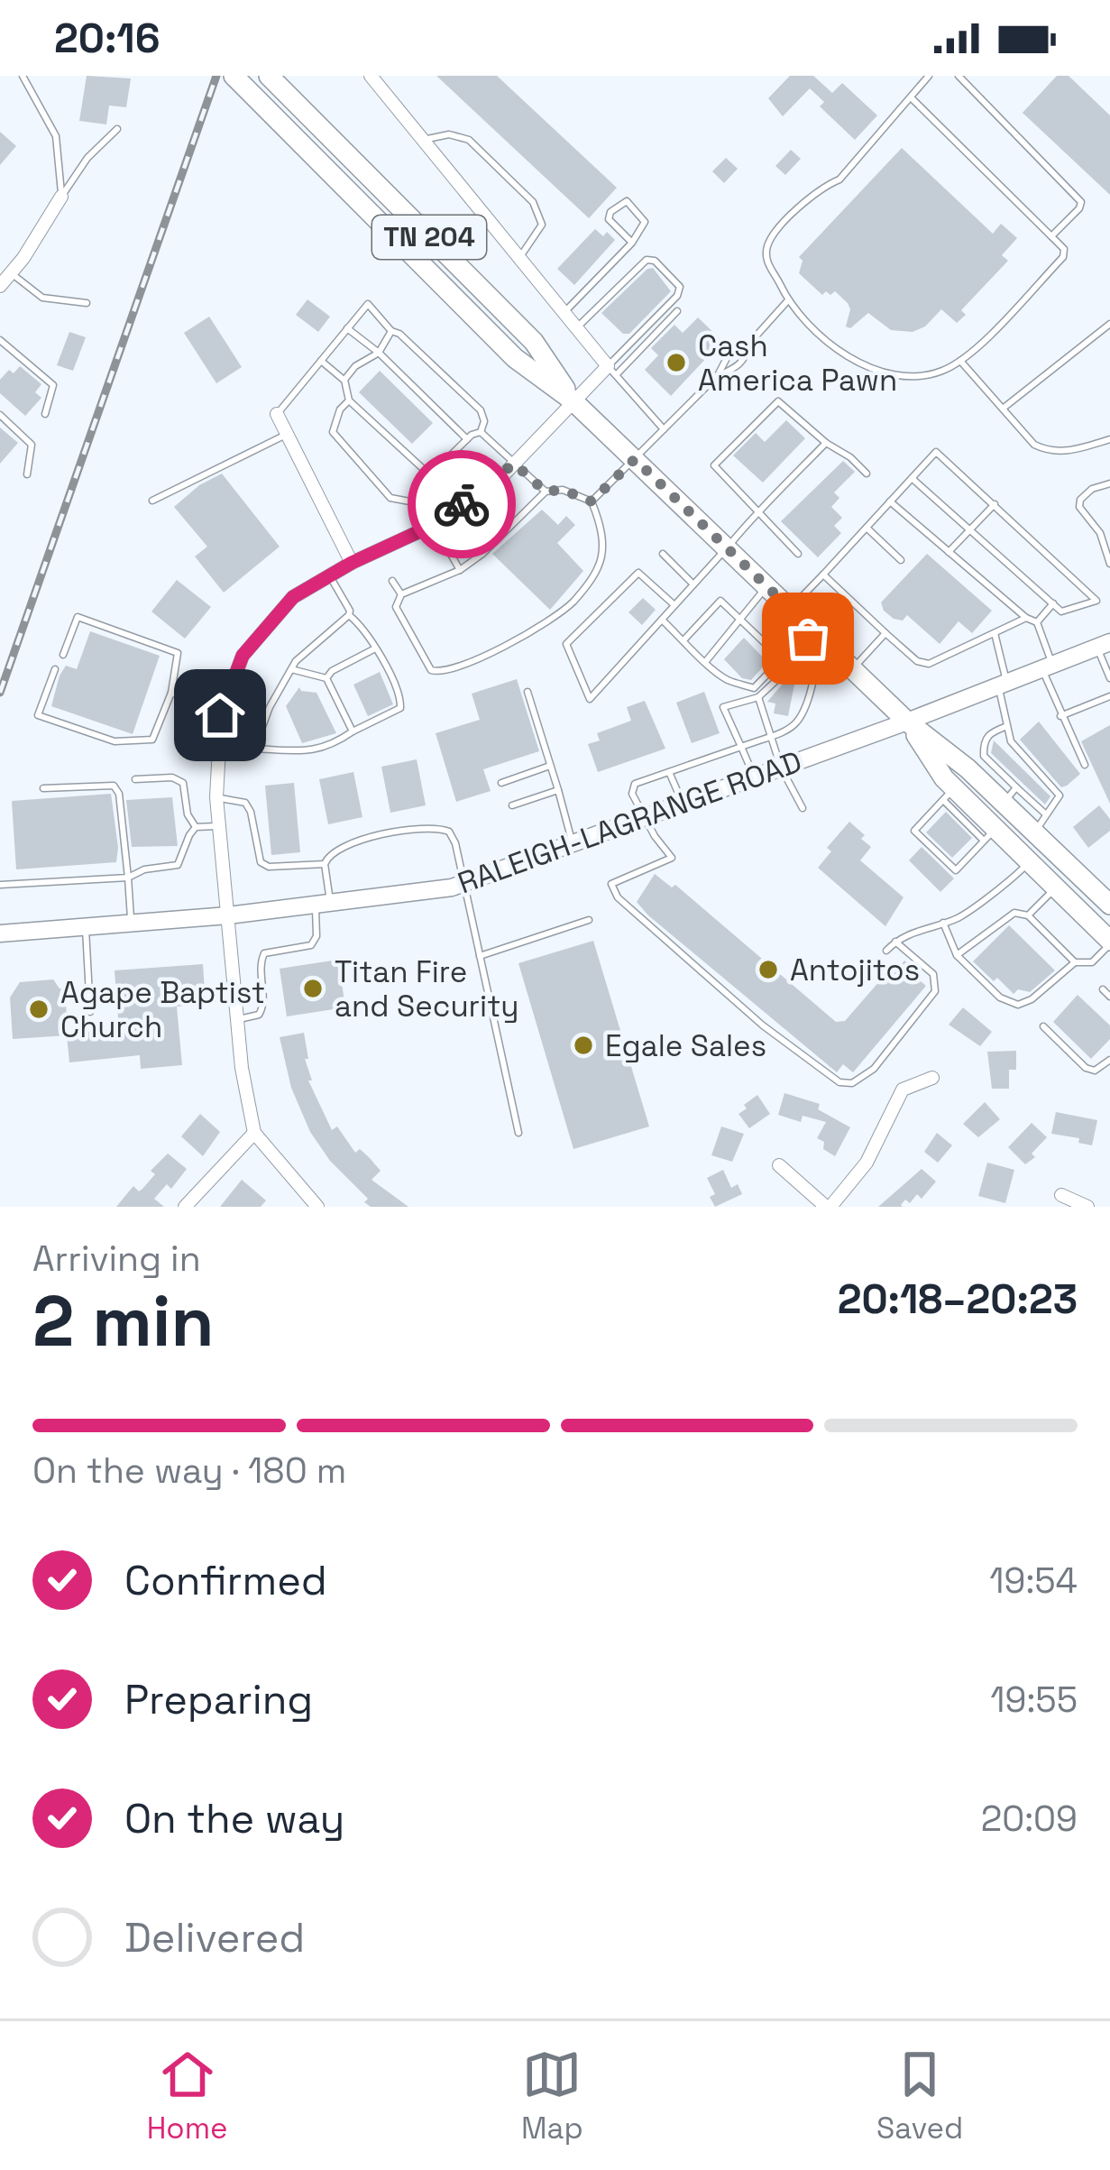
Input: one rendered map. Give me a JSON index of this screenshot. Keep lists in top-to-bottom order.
{
  "streets": {
    "main road": ["TN 204", "RALEIGH-LAGRANGE ROAD"]
  },
  "crossings": [
    ["TN 204", "RALEIGH-LAGRANGE ROAD"]
  ],
  "places": [
    "Cash America Pawn",
    "Antojitos",
    "Titan Fire and Security",
    "Agape Baptist Church",
    "Egale Sales"
  ],
  "page": {
    "status": "20:16",
    "heading": ["2 min", "Arriving in", "20:18–20:23"],
    "bar": "On the way · 180 m",
    "list": [
      ["Confirmed", "19:54"],
      ["Preparing", "19:55"],
      ["On the way", "20:09"],
      "Delivered"
    ],
    "tabs": ["Home", "Map", "Saved"]
  }
}
